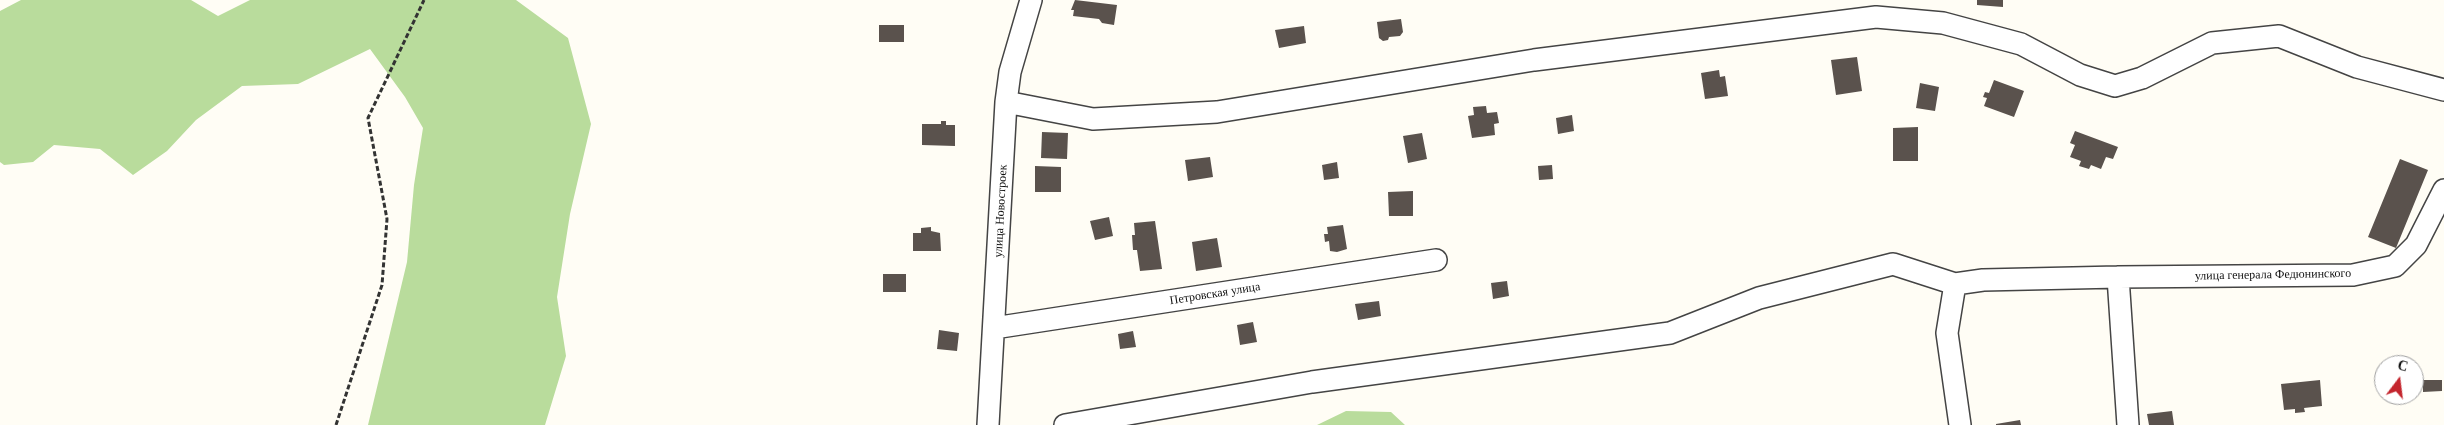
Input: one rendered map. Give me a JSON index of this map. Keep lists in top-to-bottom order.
{
  "streets": {
    "street": ["улица Новостроек", "улица генерала Федюнинского", "Петровская улица"]
  },
  "crossings": [
    ["улица Новостроек", "Петровская улица"]
  ],
  "north": "top"
}
